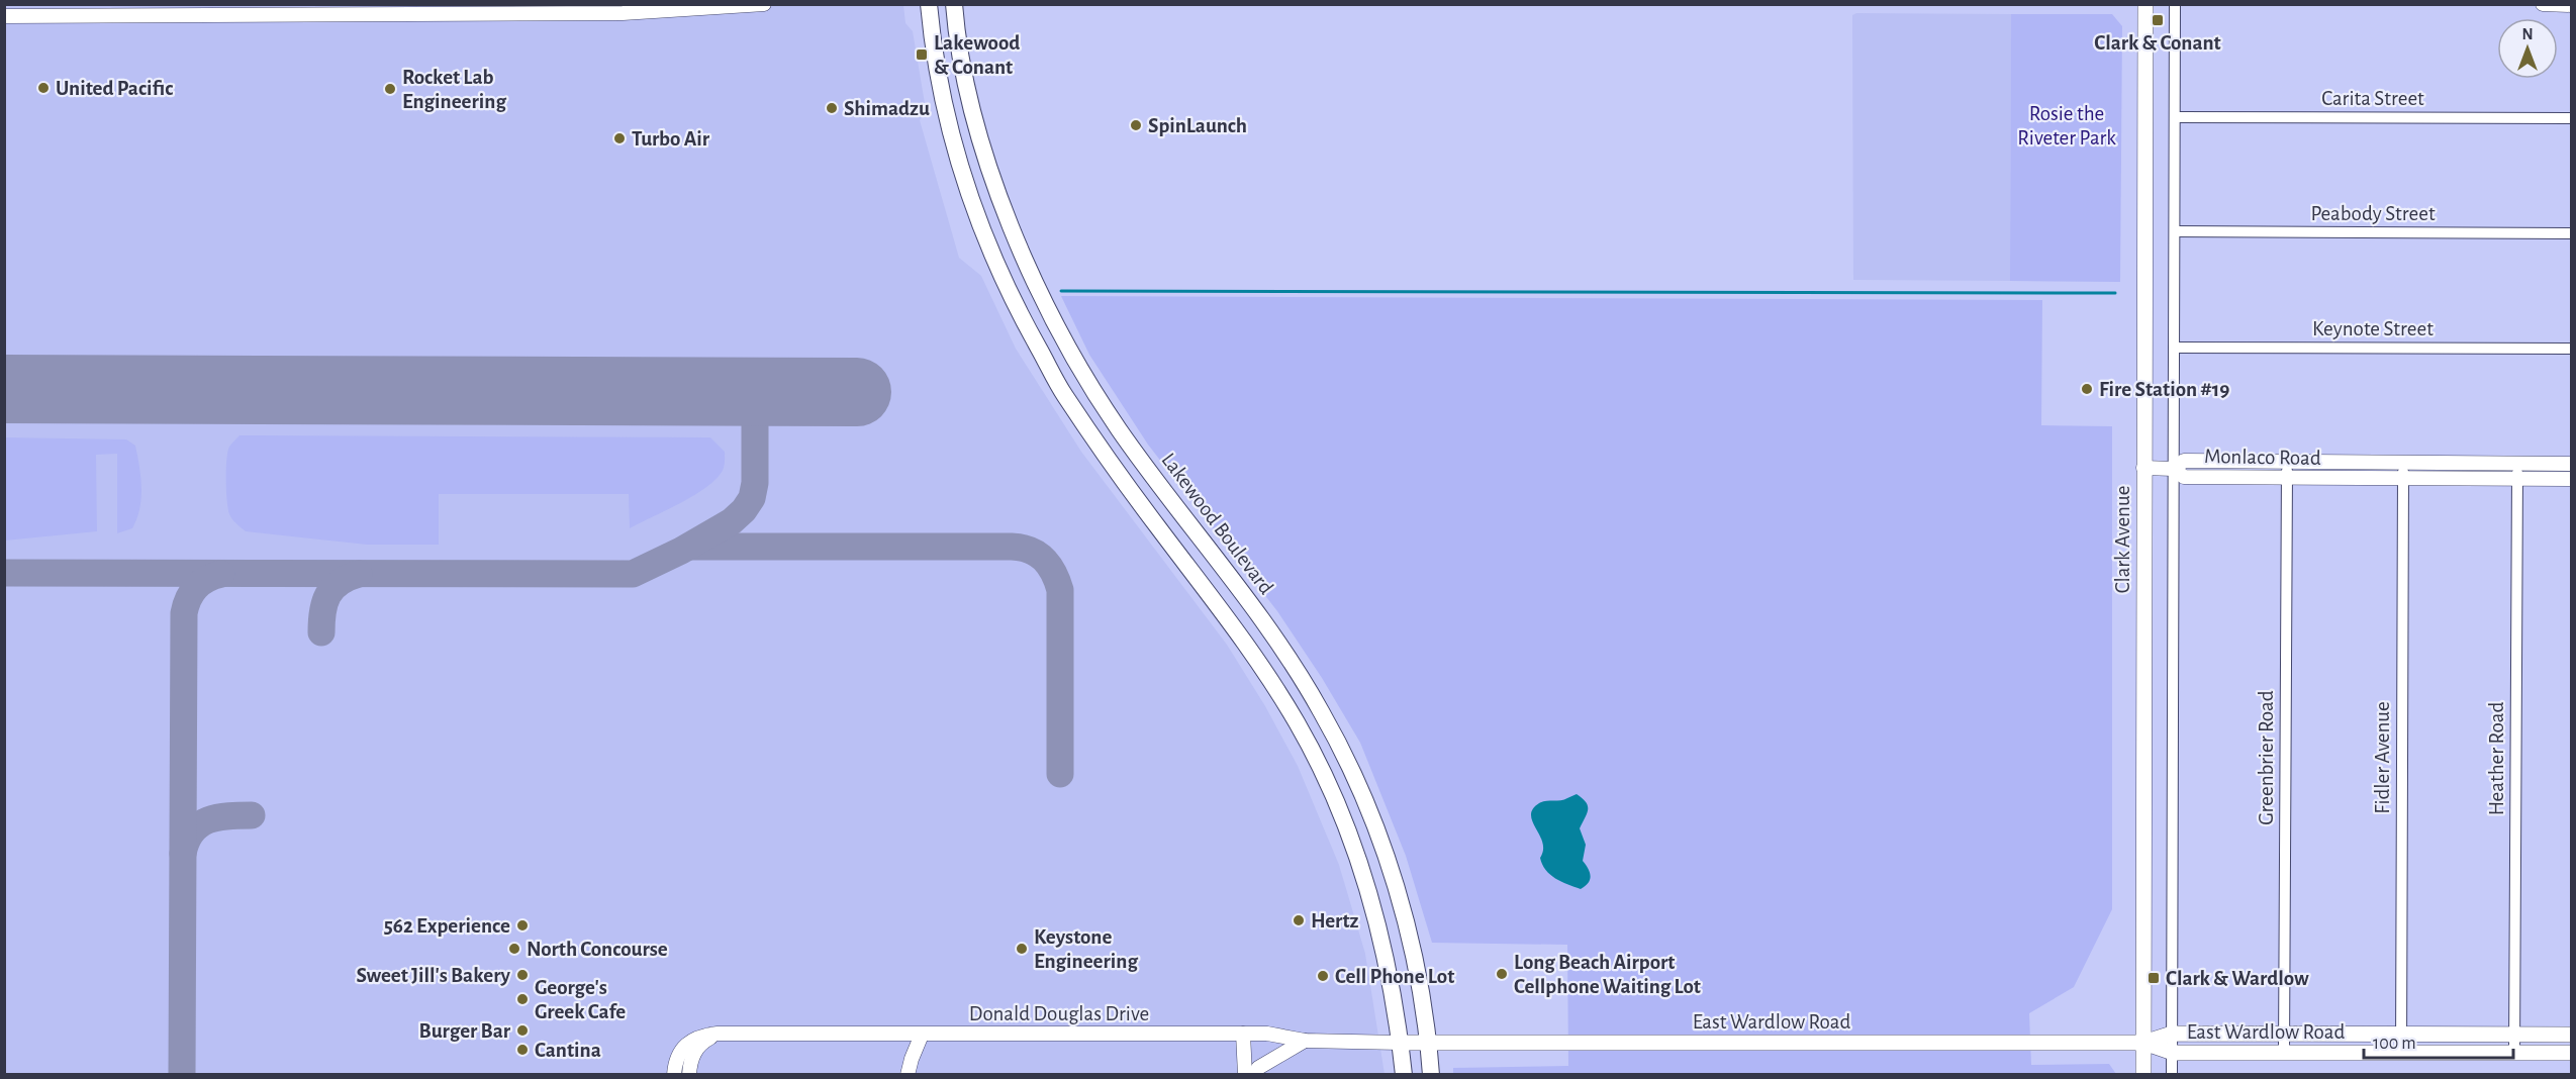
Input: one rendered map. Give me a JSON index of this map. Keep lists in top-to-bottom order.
{
  "streets": {
    "main road": ["Lakewood Boulevard", "Clark Avenue", "East Wardlow Road"],
    "street": [
      "Carita Street",
      "Peabody Street",
      "Keynote Street",
      "Monlaco Road",
      "Greenbrier Road",
      "Fidler Avenue",
      "Heather Road",
      "Donald Douglas Drive"
    ]
  },
  "crossings": [
    ["Monlaco Road", "Greenbrier Road"],
    ["Monlaco Road", "Fidler Avenue"],
    ["Monlaco Road", "Heather Road"],
    ["Lakewood Boulevard", "East Wardlow Road"],
    ["Clark Avenue", "East Wardlow Road"],
    ["Greenbrier Road", "East Wardlow Road"],
    ["Fidler Avenue", "East Wardlow Road"],
    ["Heather Road", "East Wardlow Road"],
    ["Donald Douglas Drive", "East Wardlow Road"]
  ],
  "parks": ["Rosie the Riveter Park"],
  "places": {
    "transit": ["Clark & Conant", "Lakewood & Conant", "Clark & Wardlow"],
    "other": [
      "United Pacific",
      "Rocket Lab Engineering",
      "Shimadzu",
      "SpinLaunch",
      "Turbo Air",
      "Fire Station #19",
      "Hertz",
      "562 Experience",
      "North Concourse",
      "Keystone Engineering",
      "Long Beach Airport Cellphone Waiting Lot",
      "Sweet Jill's Bakery",
      "Cell Phone Lot",
      "George's Greek Cafe",
      "Burger Bar",
      "Cantina"
    ]
  },
  "scale_bar": "100 m",
  "north": "top"
}
